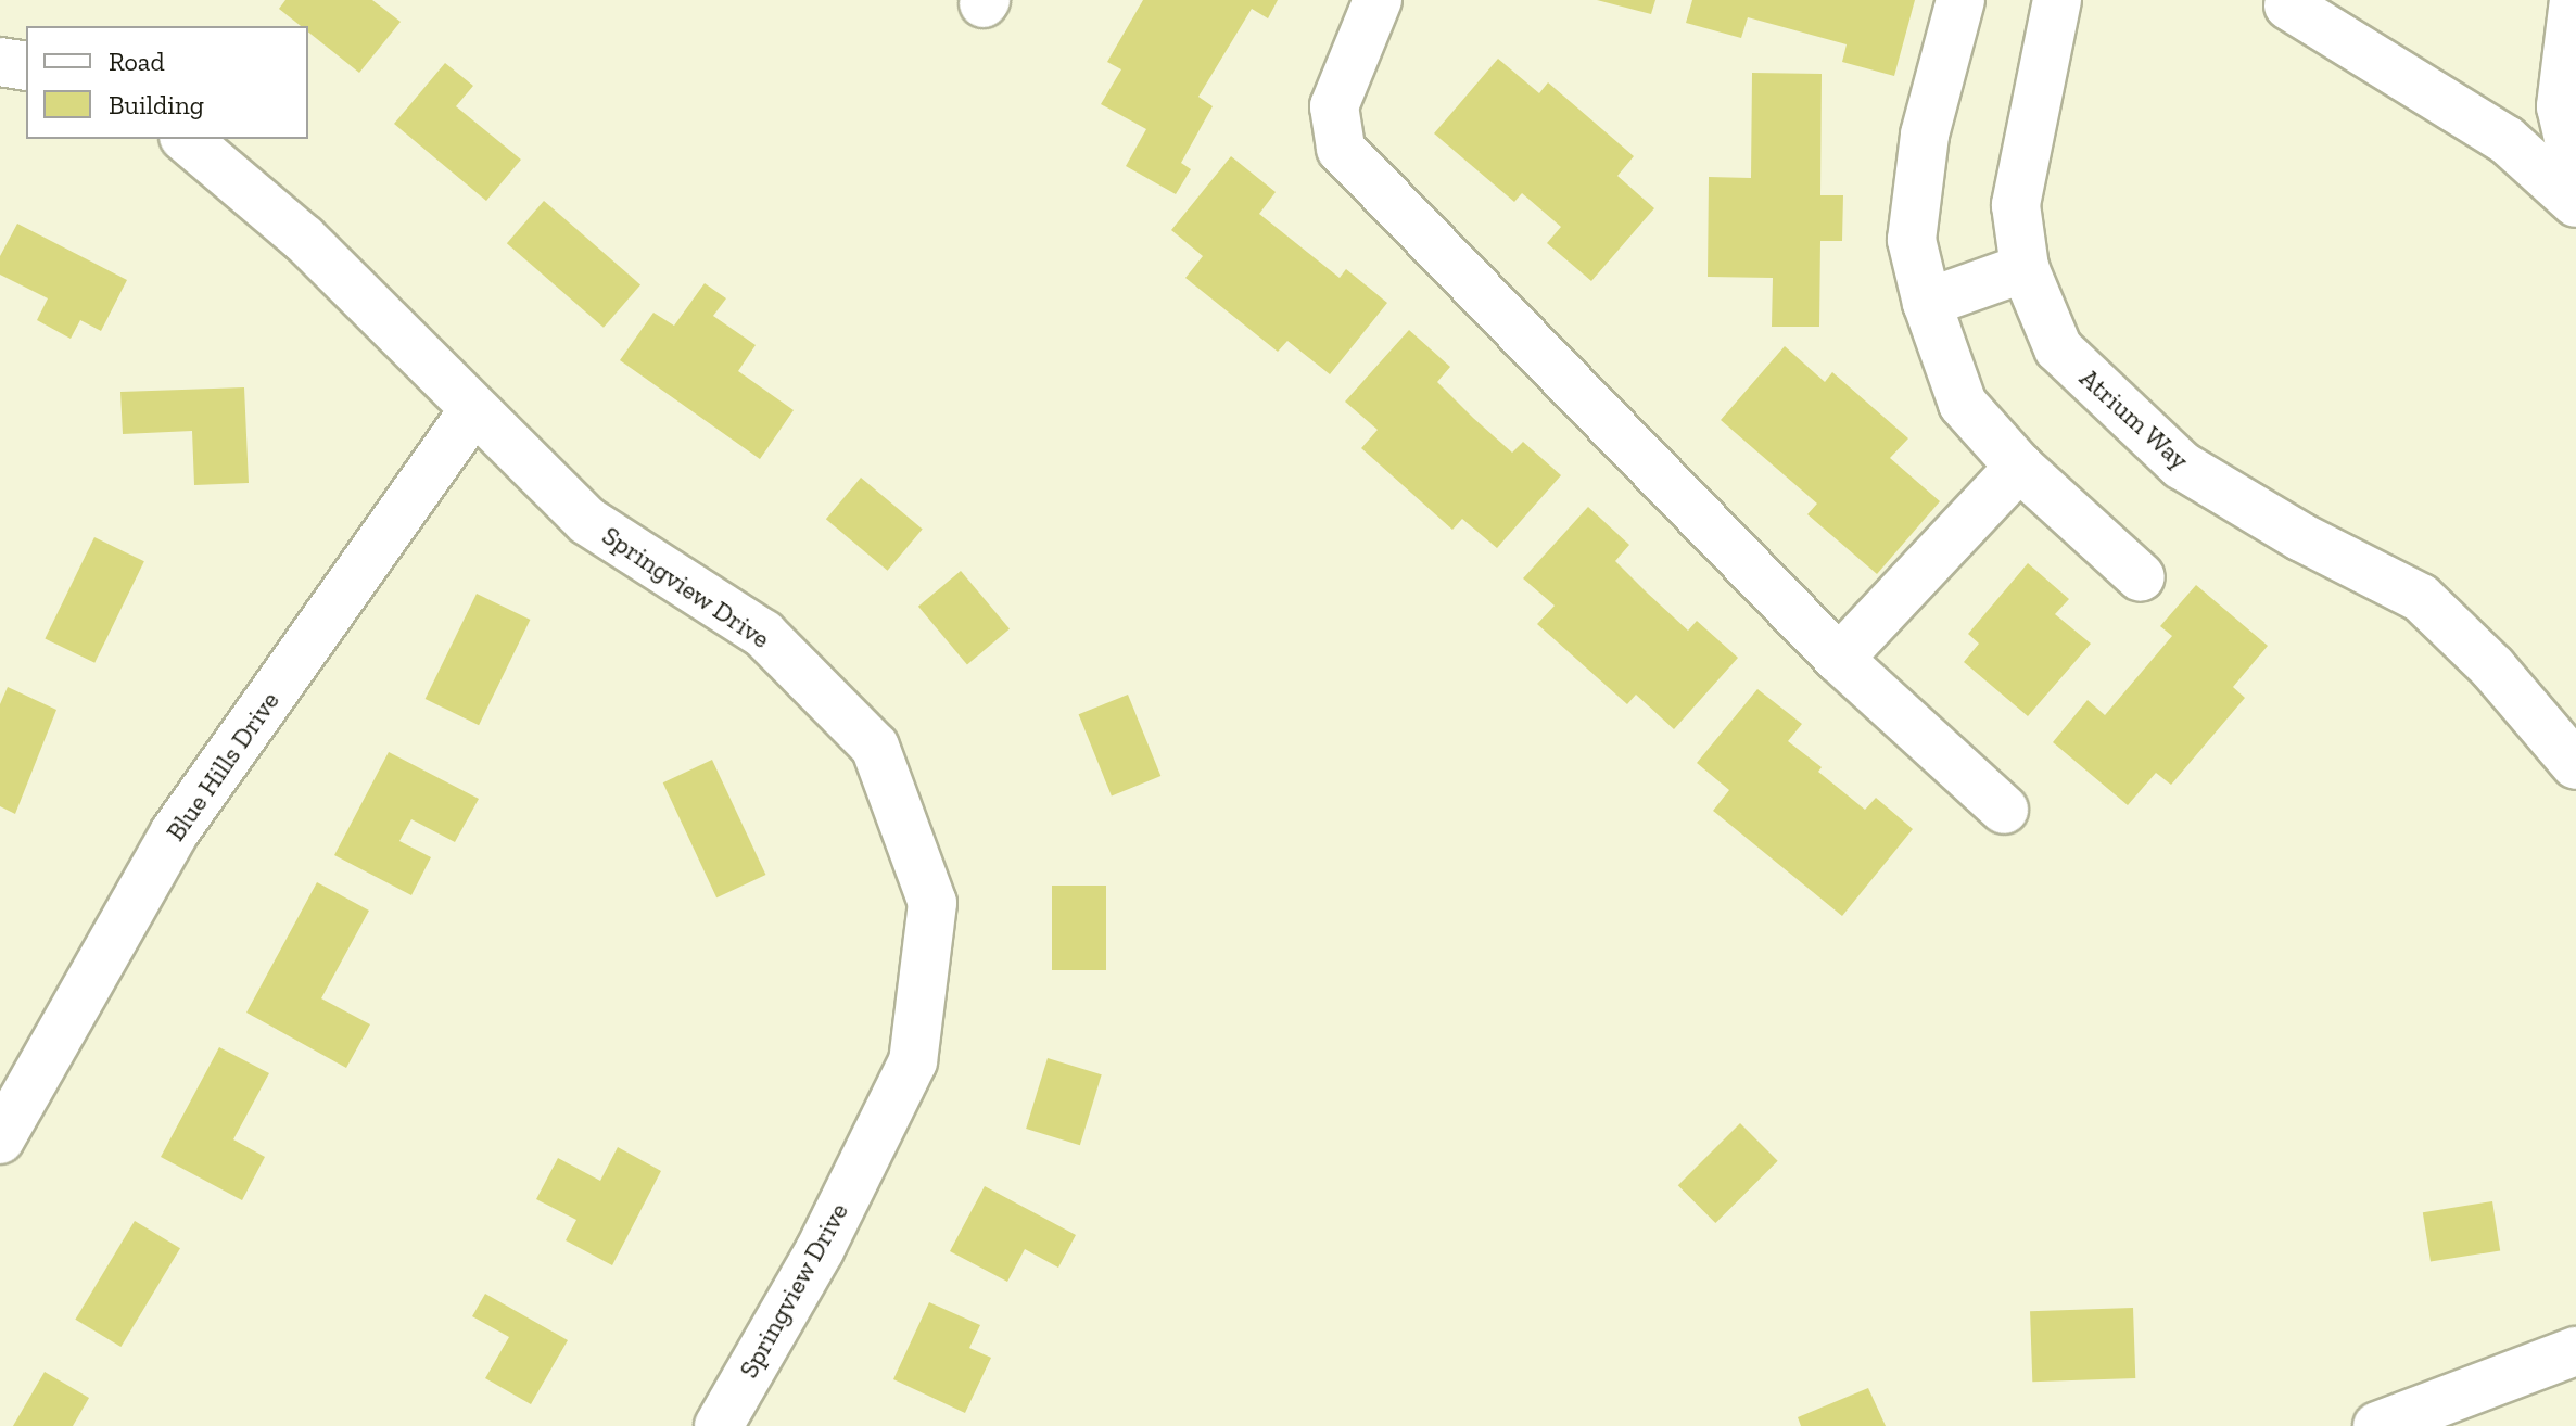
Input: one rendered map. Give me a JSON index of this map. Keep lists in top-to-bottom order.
{
  "streets": {
    "street": ["Atrium Way", "Springview Drive", "Blue Hills Drive"]
  },
  "crossings": [
    ["Springview Drive", "Blue Hills Drive"]
  ],
  "legend": ["Road", "Building"]
}
